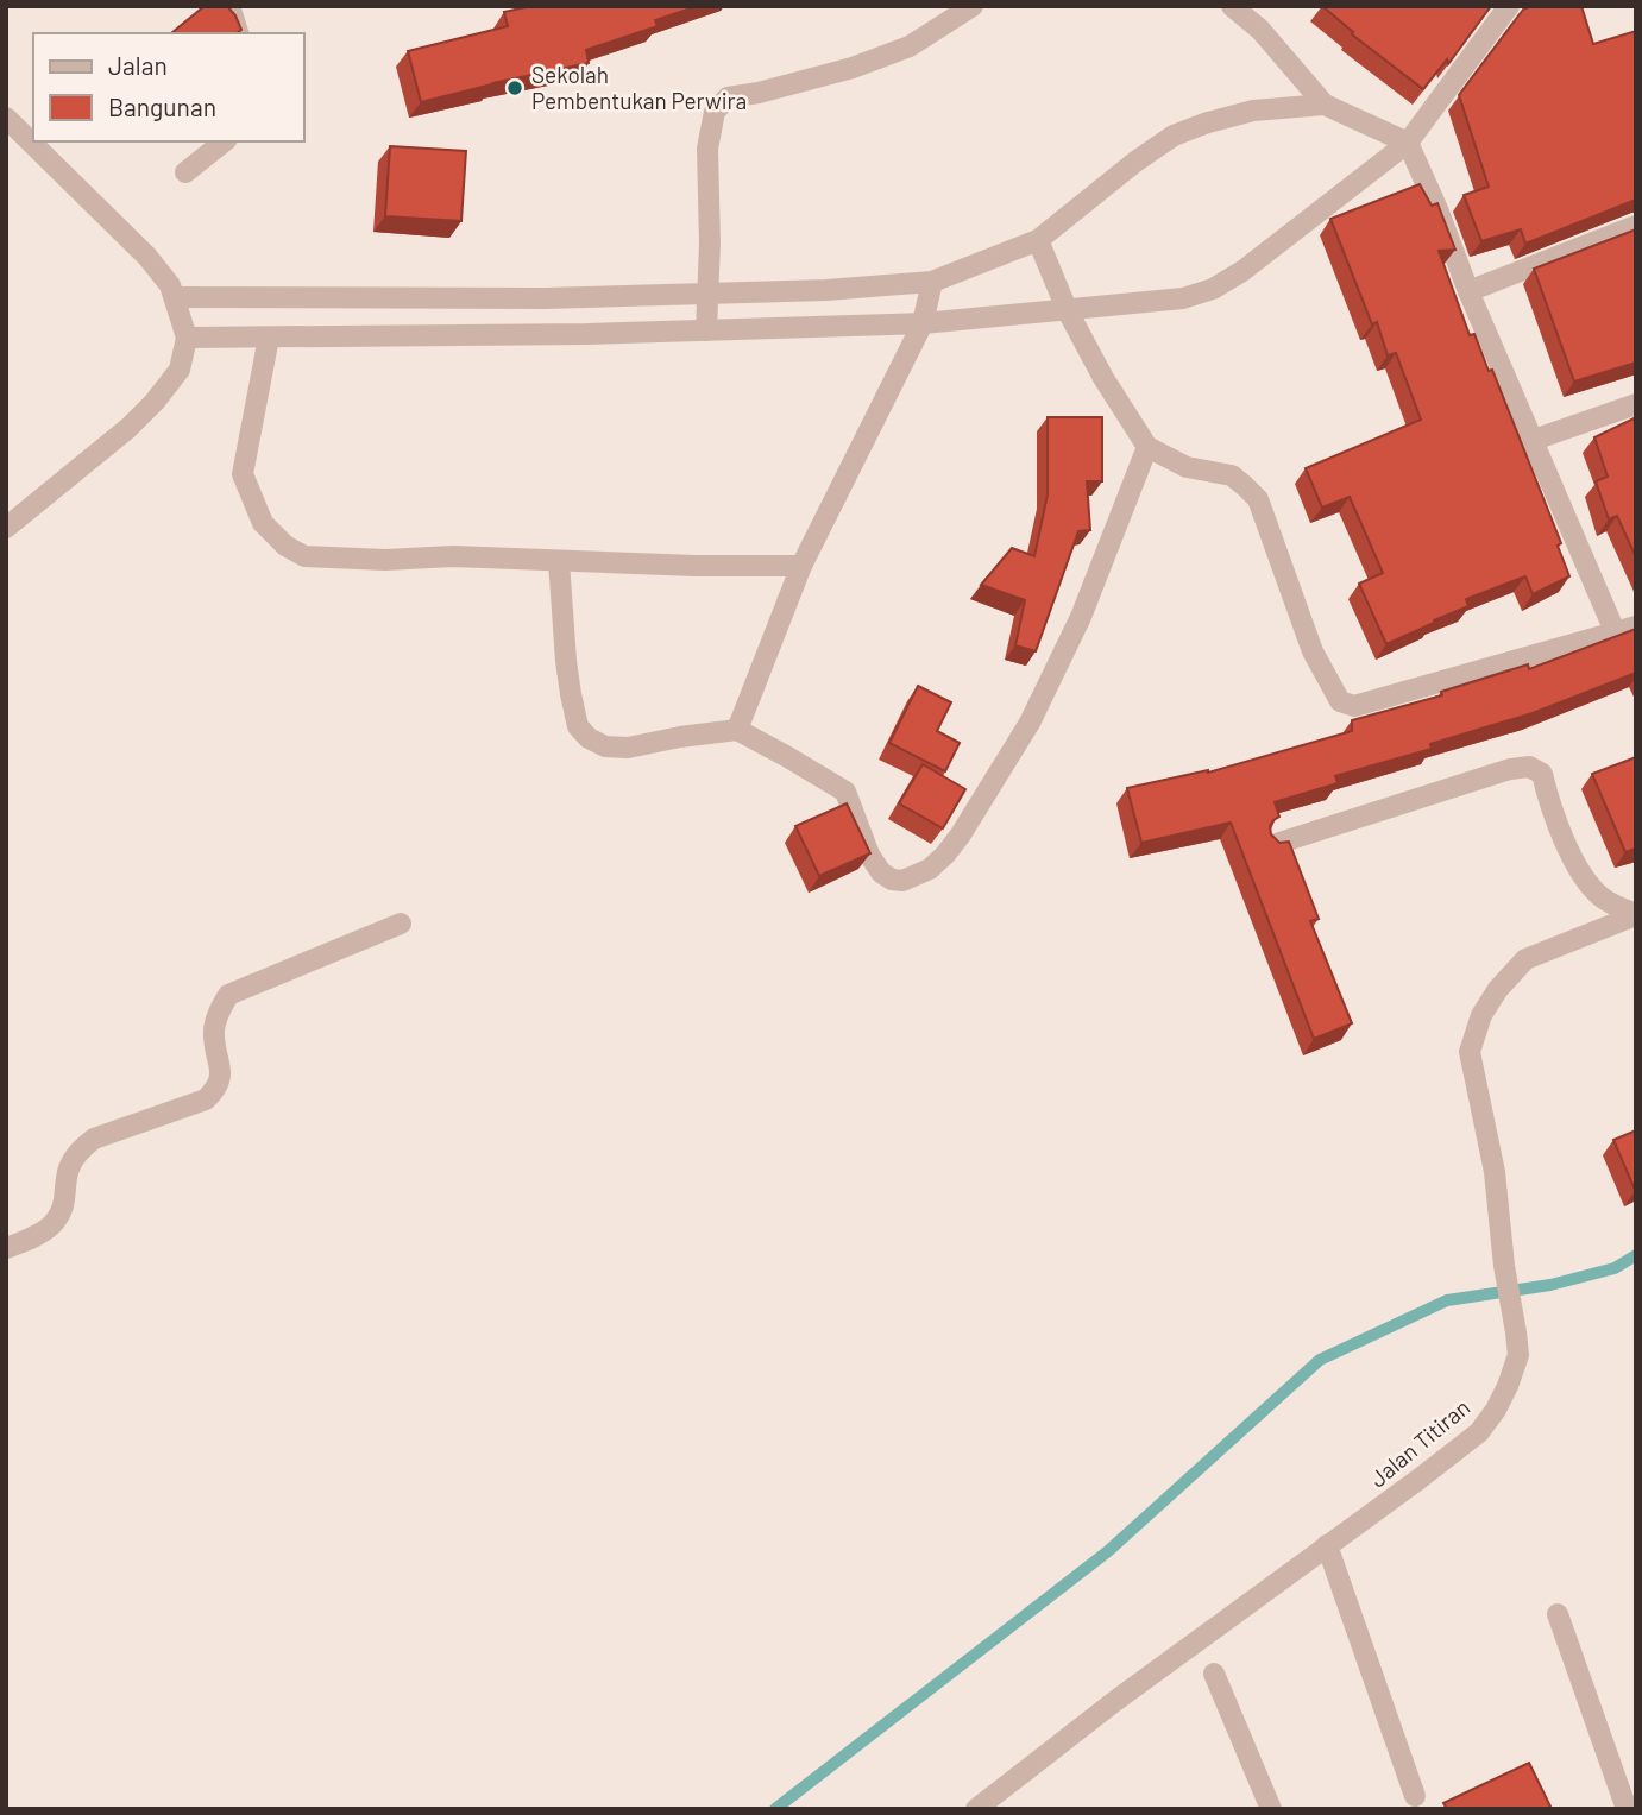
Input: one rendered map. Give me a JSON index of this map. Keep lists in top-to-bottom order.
{
  "streets": {
    "street": ["Jalan Titiran"]
  },
  "places": ["Sekolah Pembentukan Perwira"],
  "legend": ["Jalan", "Bangunan"]
}
